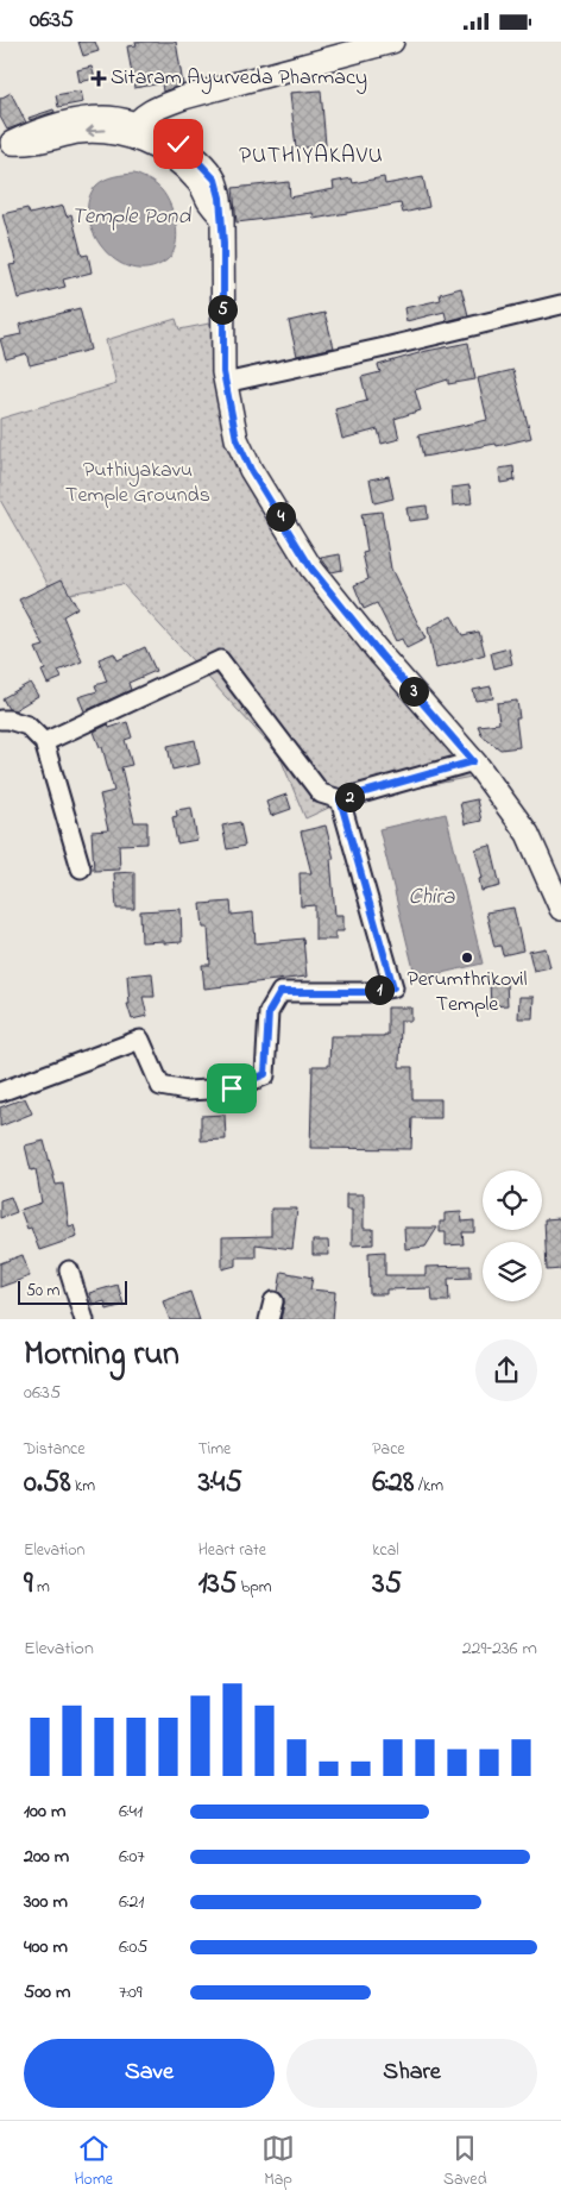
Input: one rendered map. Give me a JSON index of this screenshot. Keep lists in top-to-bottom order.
{
  "districts": ["PUTHIYAKAVU"],
  "water": ["Temple Pond", "Chira"],
  "parks": ["Puthiyakavu Temple Grounds"],
  "places": {
    "health": ["Sitaram Ayurveda Pharmacy"],
    "other": ["Perumthrikovil Temple"]
  },
  "scale_bar": "50 m",
  "page": {
    "status": "06:35",
    "pins": [
      "5",
      "4",
      "3",
      "2",
      "1"
    ],
    "scale": "50 m",
    "heading": ["Morning run", "06:35"],
    "stats": [
      ["Distance", "0.58 km"],
      ["Time", "3:45"],
      ["Pace", "6:28 /km"],
      ["Elevation", "9 m"],
      ["Heart rate", "135 bpm"],
      ["kcal", "35"]
    ],
    "chart": ["Elevation", "229–236 m"],
    "list": [
      {
        "name": "100 m",
        "note": "6:41"
      },
      {
        "name": "200 m",
        "note": "6:07"
      },
      {
        "name": "300 m",
        "note": "6:21"
      },
      {
        "name": "400 m",
        "note": "6:05"
      },
      {
        "name": "500 m",
        "note": "7:09"
      }
    ],
    "buttons": ["Save", "Share"],
    "tabs": ["Home", "Map", "Saved"]
  }
}
